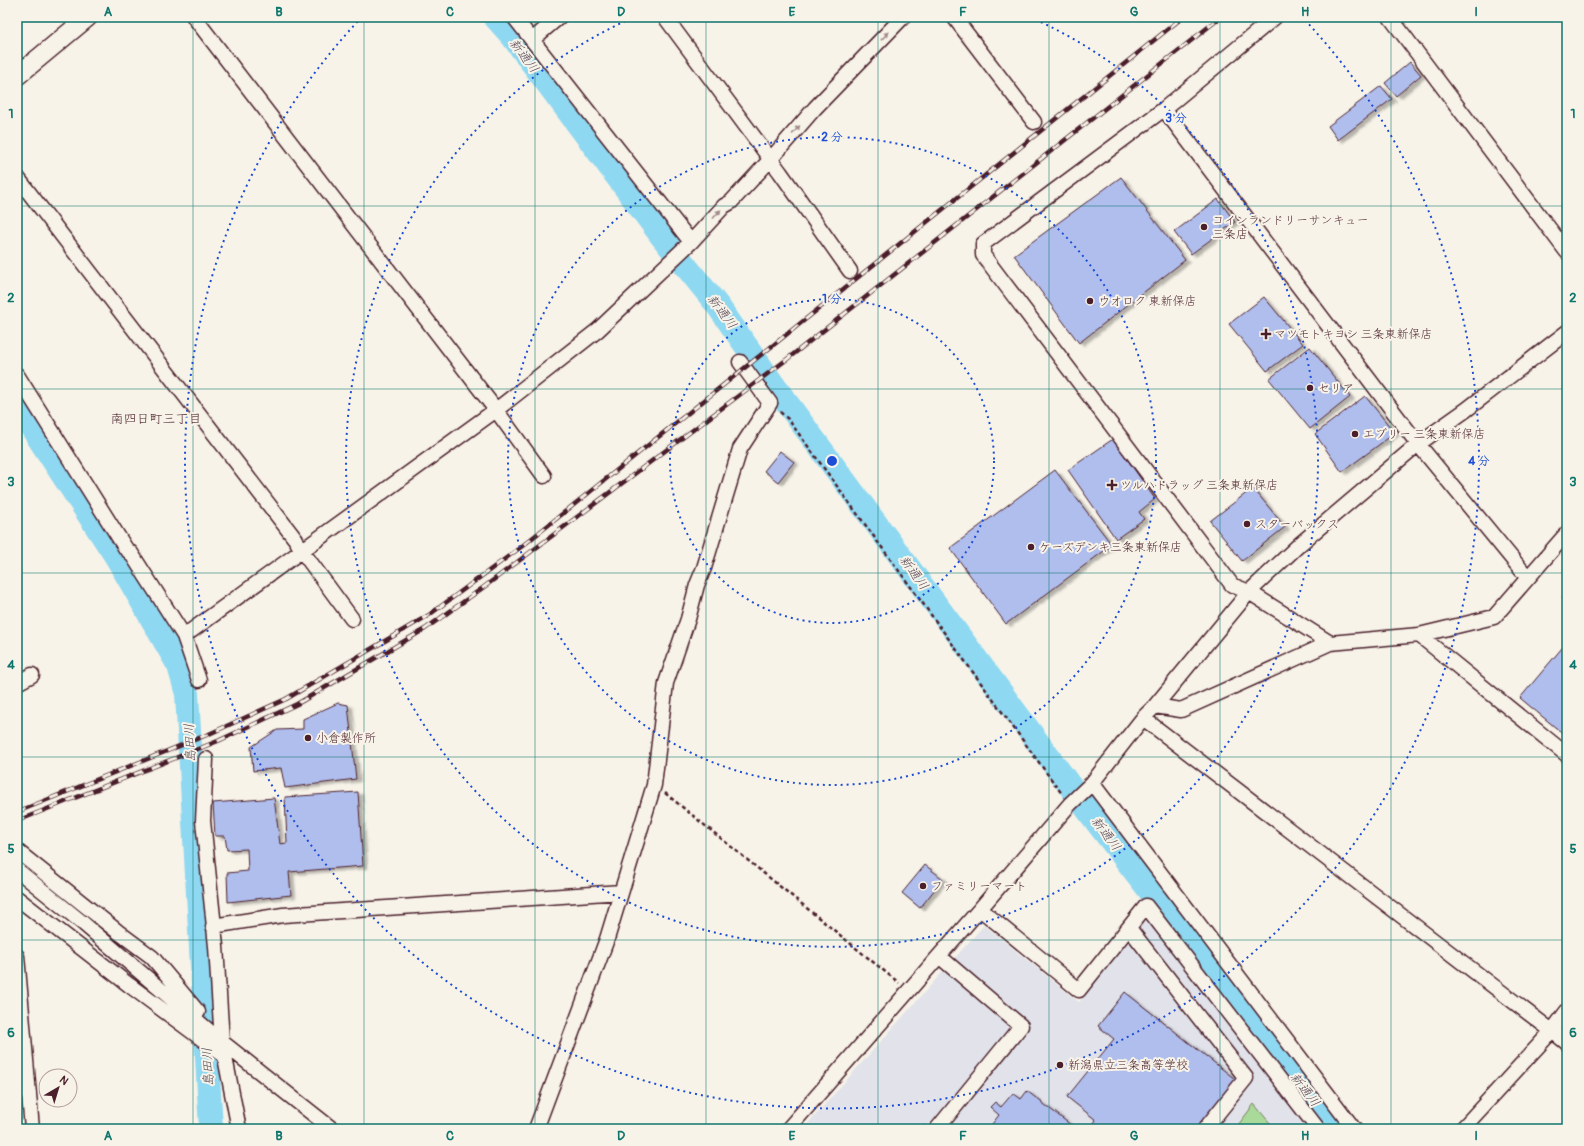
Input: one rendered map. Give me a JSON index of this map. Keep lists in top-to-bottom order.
{
  "districts": ["南四日町三丁目"],
  "water": ["新通川", "島田川"],
  "places": {
    "other": [
      "コインランドリーサンキュー 三条店",
      "ウオロク 東新保店",
      "セリア",
      "エブリー 三条東新保店",
      "スターバックス",
      "ケーズデンキ三条東新保店",
      "小倉製作所",
      "ファミリーマート",
      "新潟県立三条高等学校"
    ],
    "health": ["マツモトキヨシ 三条東新保店", "ツルハドラッグ 三条東新保店"]
  },
  "north": "top right",
  "grid": {
    "columns": [
      "A",
      "B",
      "C",
      "D",
      "E",
      "F",
      "G",
      "H",
      "I"
    ],
    "rows": [
      "1",
      "2",
      "3",
      "4",
      "5",
      "6"
    ]
  },
  "rings": [
    "3 分",
    "2 分",
    "1 分",
    "4 分"
  ]
}
